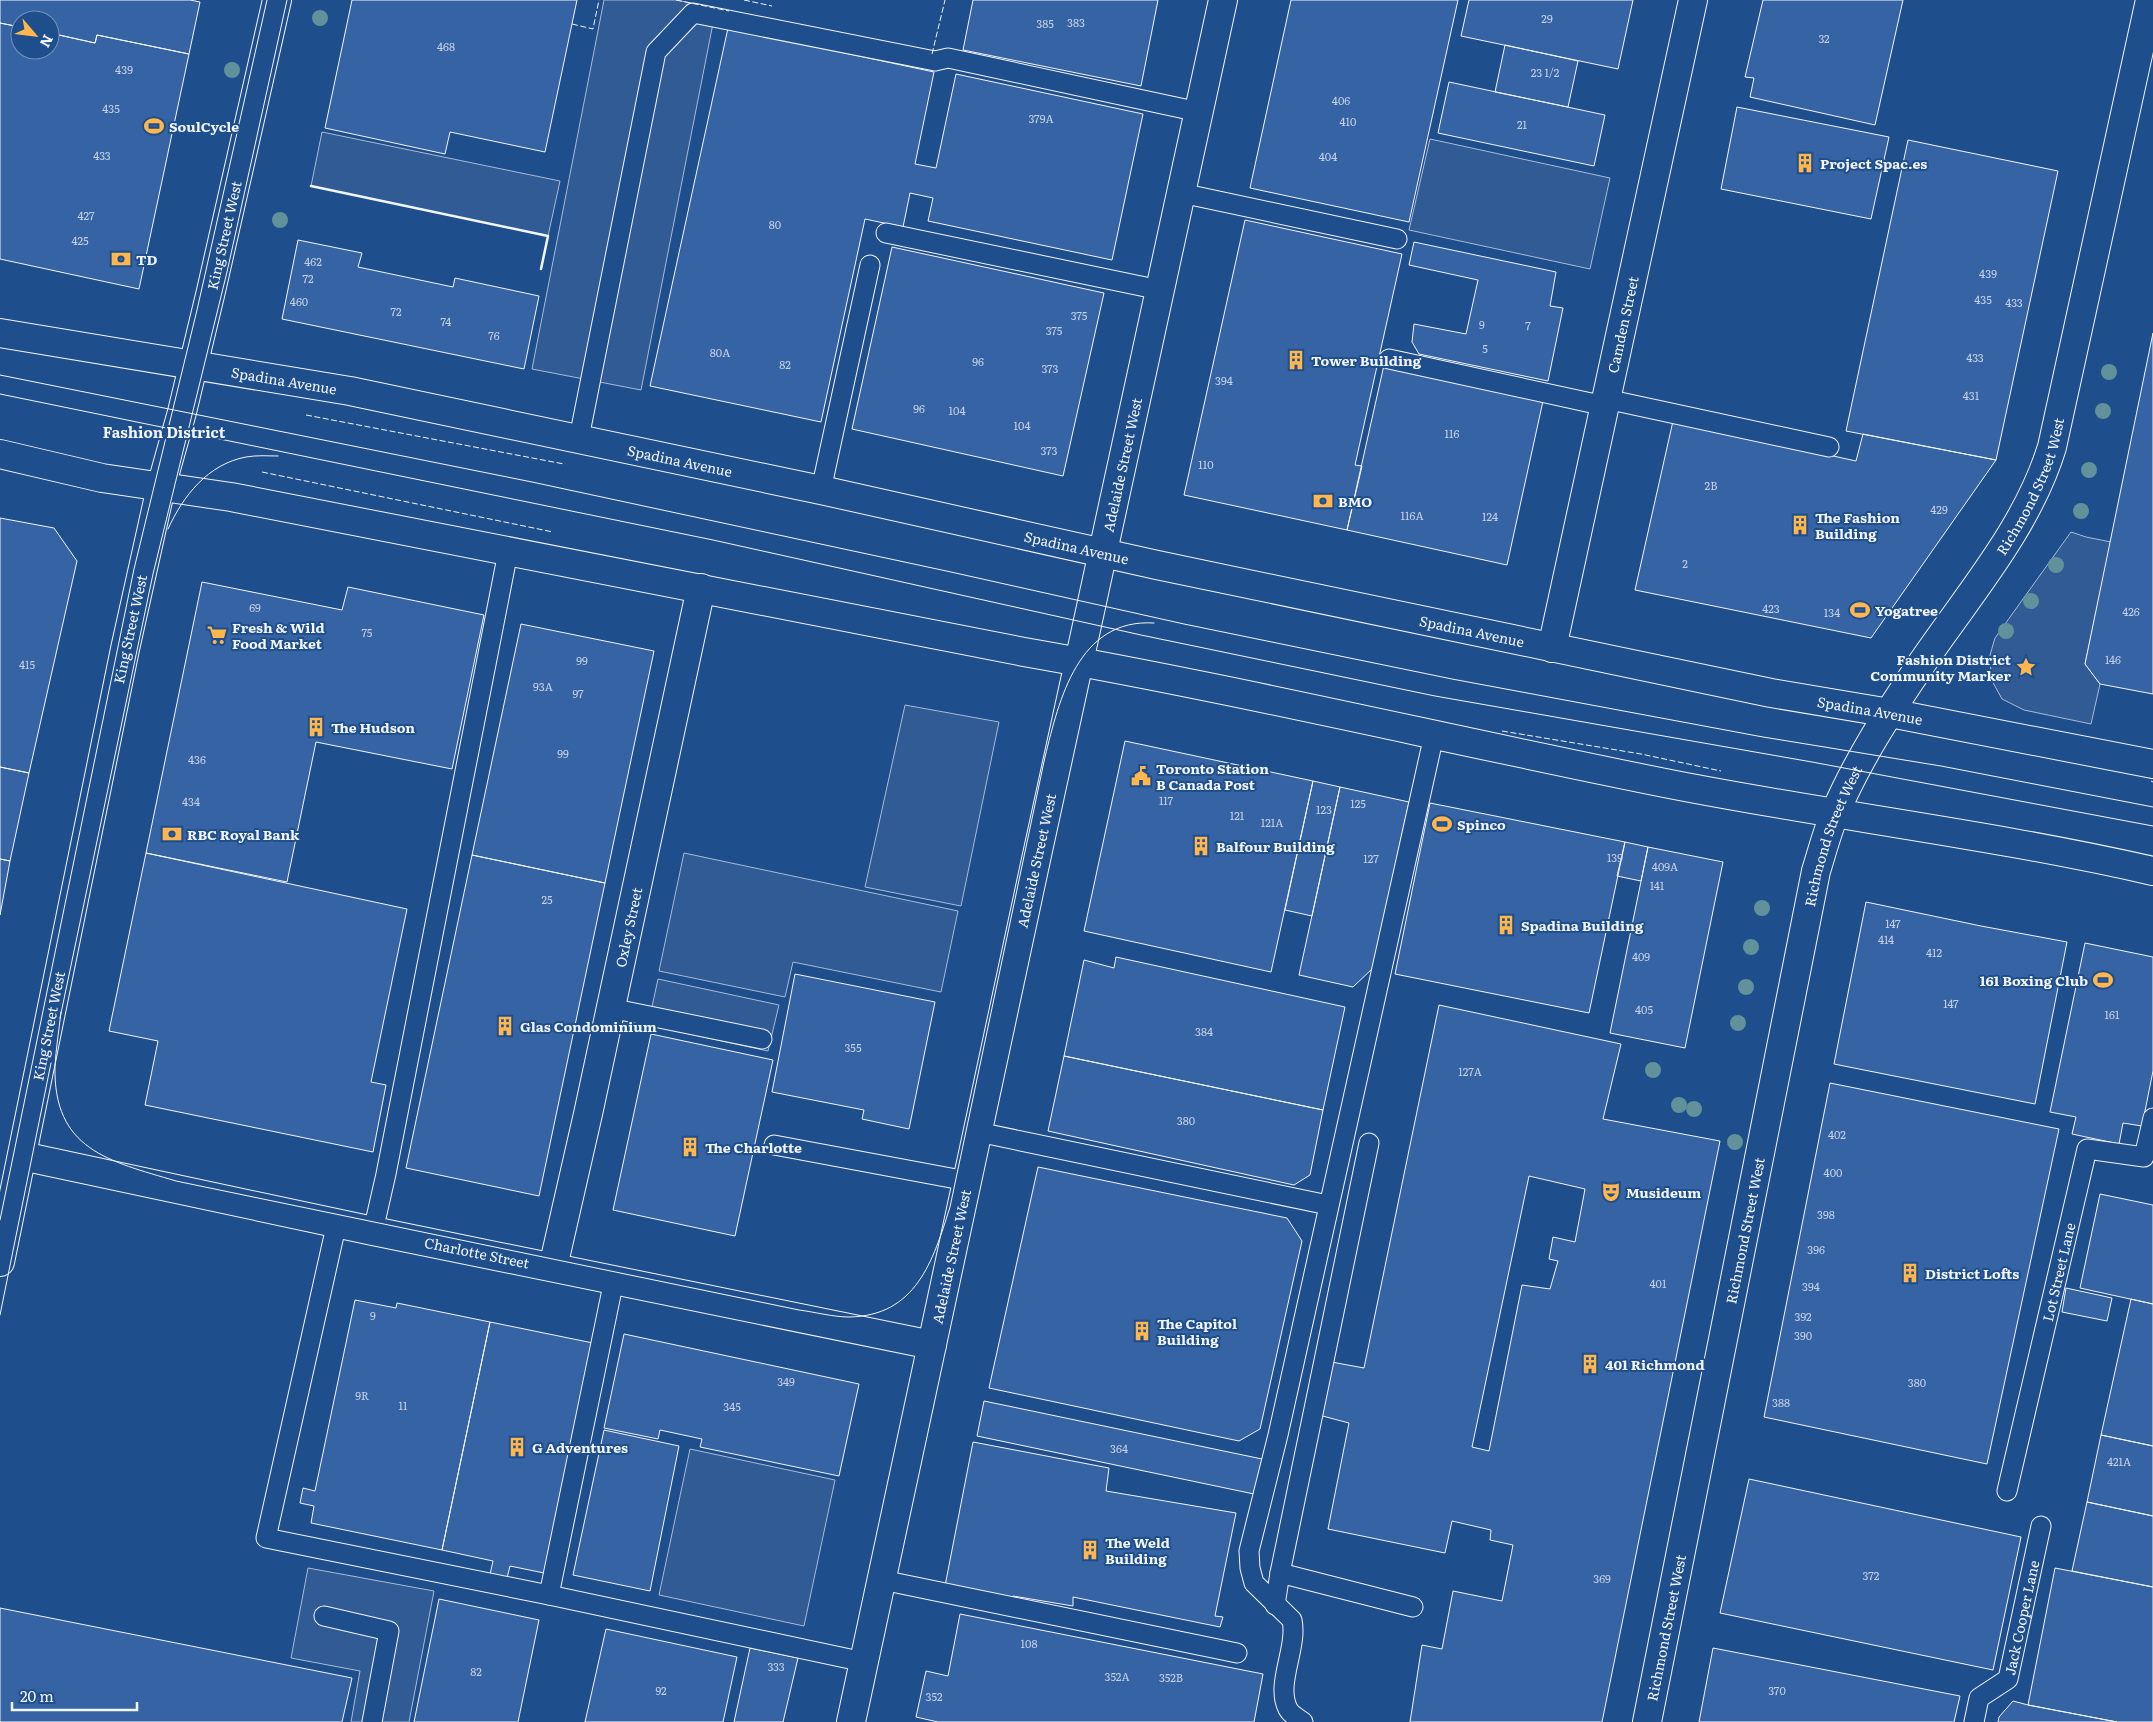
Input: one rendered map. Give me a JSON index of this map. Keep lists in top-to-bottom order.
{
  "streets": {
    "main road": [
      "King Street West",
      "Camden Street",
      "Spadina Avenue",
      "Adelaide Street West",
      "Richmond Street West",
      "Oxley Street",
      "Charlotte Street"
    ],
    "lane": ["Lot Street Lane", "Jack Cooper Lane"]
  },
  "crossings": [
    ["King Street West", "Spadina Avenue"],
    ["King Street West", "Charlotte Street"],
    ["Camden Street", "Spadina Avenue"],
    ["Spadina Avenue", "Adelaide Street West"],
    ["Spadina Avenue", "Richmond Street West"],
    ["Adelaide Street West", "Charlotte Street"],
    ["Oxley Street", "Charlotte Street"]
  ],
  "districts": ["Fashion District"],
  "places": {
    "sports": [
      "SoulCycle",
      "Yogatree",
      "Spinco",
      "161 Boxing Club"
    ],
    "building": [
      "Project Spac.es",
      "Tower Building",
      "The Fashion Building",
      "The Hudson",
      "Balfour Building",
      "Spadina Building",
      "Glas Condominium",
      "The Charlotte",
      "District Lofts",
      "The Capitol Building",
      "401 Richmond",
      "G Adventures",
      "The Weld Building"
    ],
    "bank": ["TD", "BMO", "RBC Royal Bank"],
    "supermarket": ["Fresh & Wild Food Market"],
    "place": ["Fashion District Community Marker"],
    "public building": ["Toronto Station B Canada Post"],
    "theatre": ["Musideum"]
  },
  "house_numbers": [
    "29",
    "383",
    "385",
    "32",
    "468",
    "439",
    "23 1/2",
    "406",
    "435",
    "379A",
    "410",
    "21",
    "433",
    "404",
    "427",
    "80",
    "425",
    "462",
    "439",
    "72",
    "435",
    "460",
    "433",
    "72",
    "375",
    "74",
    "9",
    "7",
    "375",
    "76",
    "5",
    "80A",
    "433",
    "96",
    "82",
    "373",
    "394",
    "431",
    "96",
    "104",
    "104",
    "116",
    "373",
    "110",
    "2B",
    "429",
    "116A",
    "124",
    "2",
    "69",
    "423",
    "426",
    "134",
    "75",
    "146",
    "99",
    "415",
    "93A",
    "97",
    "99",
    "436",
    "117",
    "434",
    "125",
    "123",
    "121",
    "121A",
    "139",
    "127",
    "409A",
    "141",
    "25",
    "147",
    "414",
    "412",
    "409",
    "147",
    "405",
    "161",
    "384",
    "355",
    "127A",
    "380",
    "402",
    "400",
    "398",
    "396",
    "401",
    "394",
    "9",
    "392",
    "390",
    "349",
    "380",
    "9R",
    "388",
    "11",
    "345",
    "364",
    "421A",
    "372",
    "369",
    "108",
    "333",
    "82",
    "352A",
    "352B",
    "92",
    "370",
    "352"
  ],
  "scale_bar": "20 m",
  "north": "bottom right"
}
